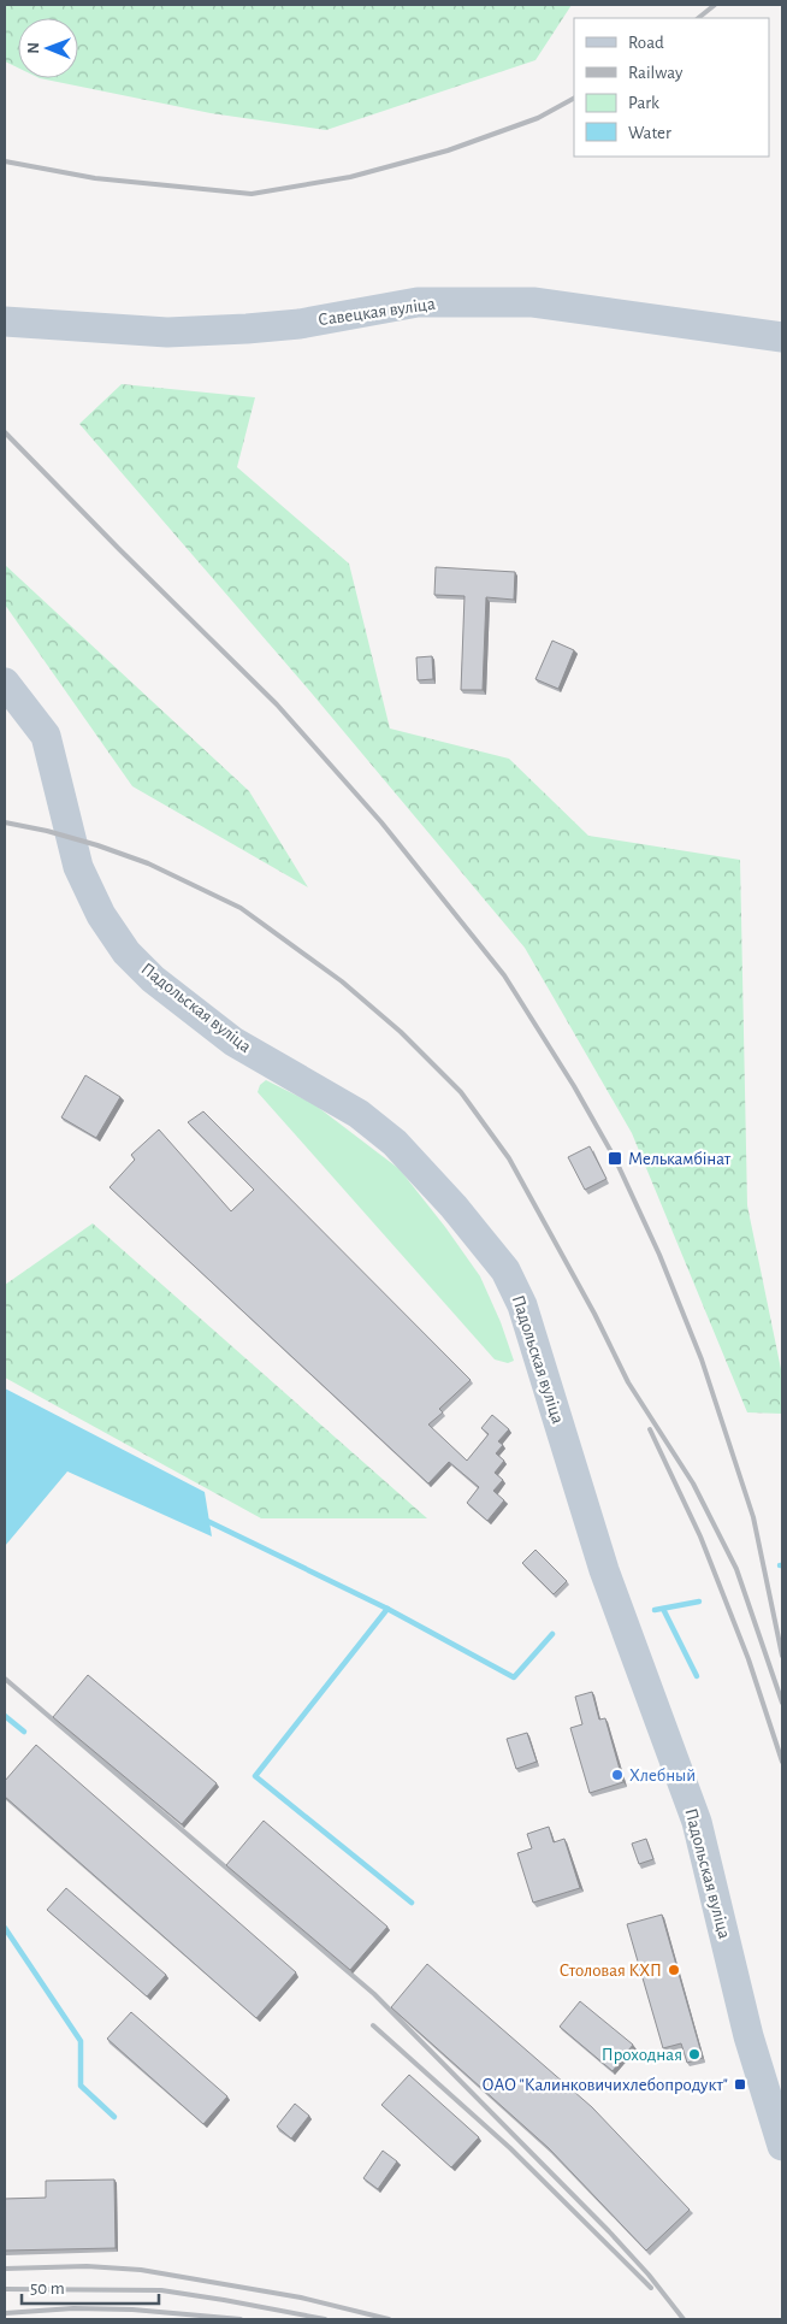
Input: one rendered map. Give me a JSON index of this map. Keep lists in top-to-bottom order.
{
  "streets": {
    "main road": ["Савецкая вуліца", "Падольская вуліца"]
  },
  "places": {
    "transit": ["Мелькамбінат", "ОАО \"Калинковичихлебопродукт\""],
    "other": ["Хлебный", "Столовая КХП", "Проходная"]
  },
  "legend": [
    "Road",
    "Railway",
    "Park",
    "Water"
  ],
  "scale_bar": "50 m",
  "north": "left"
}
